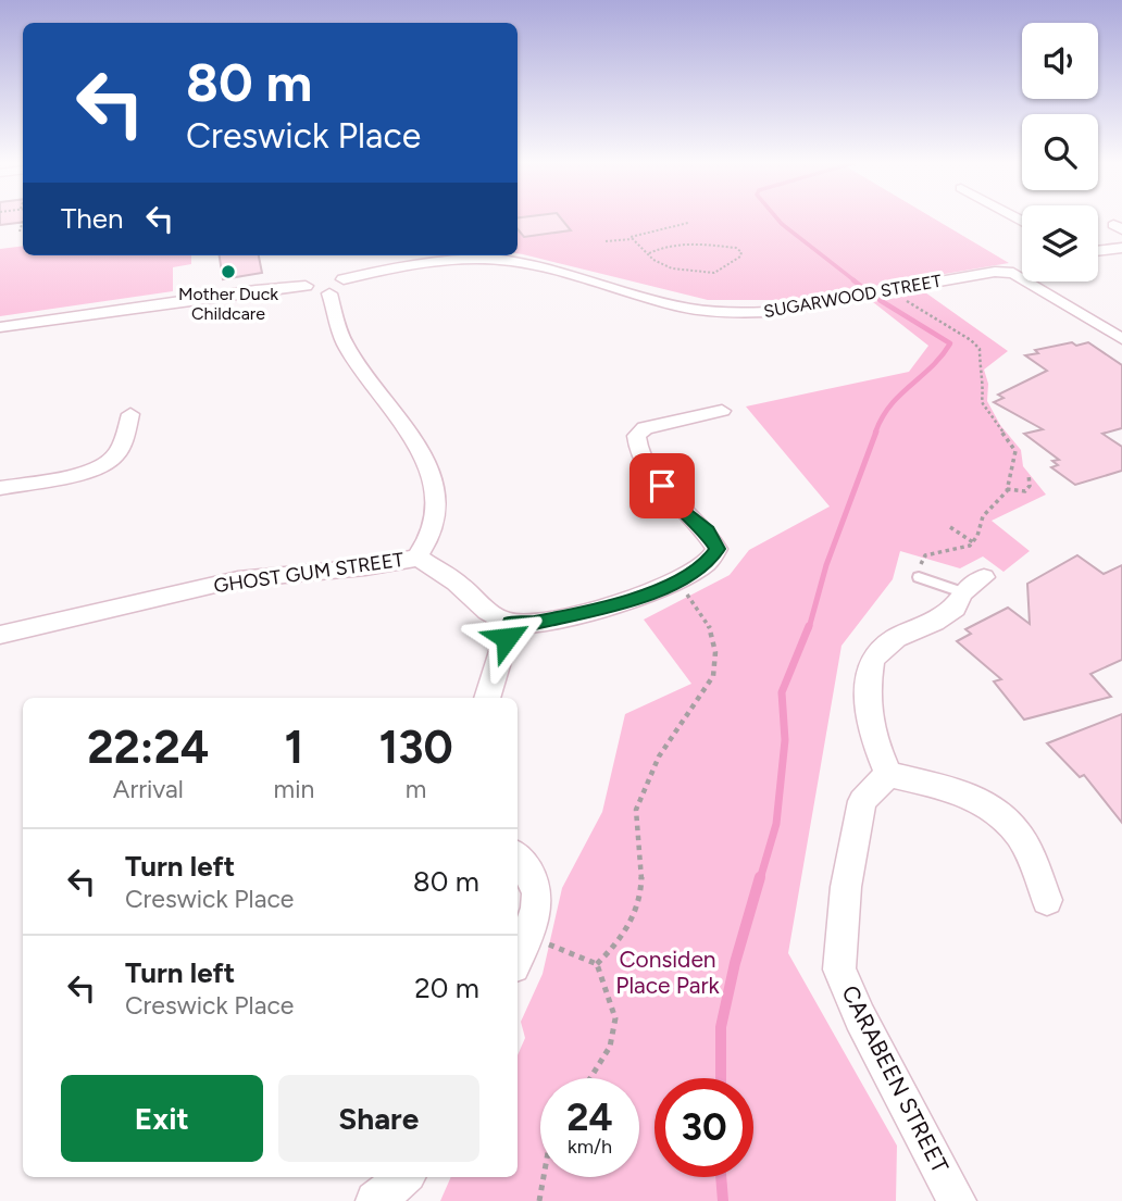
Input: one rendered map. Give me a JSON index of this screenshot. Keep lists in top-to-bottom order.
{
  "streets": {
    "street": ["SUGARWOOD STREET", "GHOST GUM STREET", "CARABEEN STREET"]
  },
  "crossings": [
    ["SUGARWOOD STREET", "GHOST GUM STREET"]
  ],
  "parks": ["Considen Place Park"],
  "places": ["Mother Duck Childcare"],
  "page": {
    "turn": ["80 m", "Creswick Place"],
    "then": "Then",
    "eta": [
      "22:24",
      "Arrival",
      "1",
      "min",
      "130",
      "m"
    ],
    "list": [
      {
        "name": "Turn left",
        "note": "Creswick Place",
        "value": "80 m"
      },
      {
        "name": "Turn left",
        "note": "Creswick Place",
        "value": "20 m"
      }
    ],
    "buttons": ["Exit", "Share"],
    "speed": "24 km/h",
    "limit": "30"
  }
}
